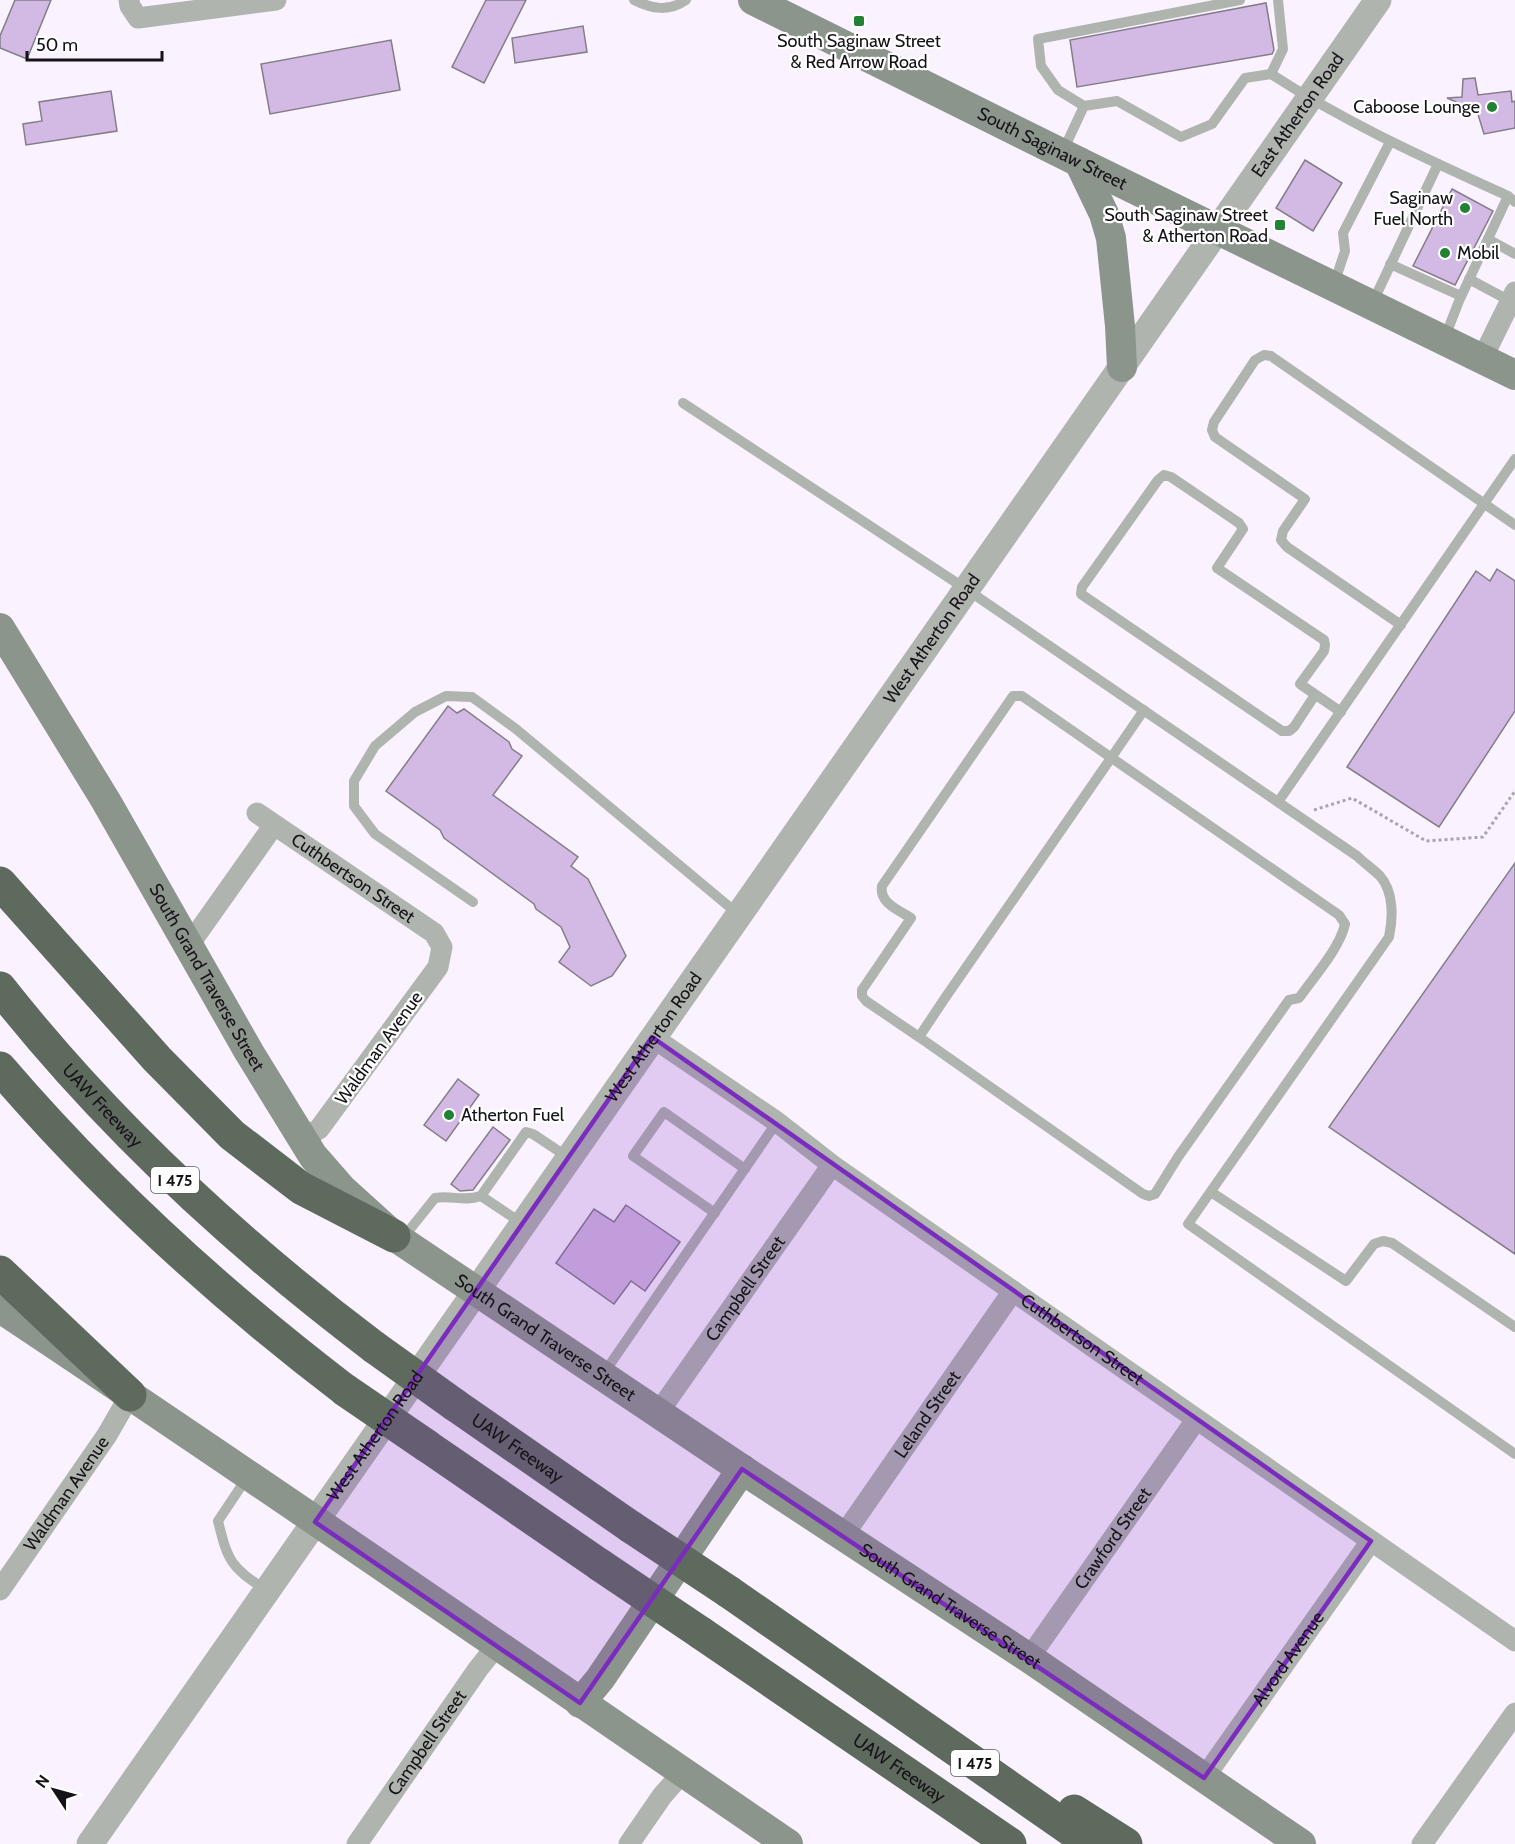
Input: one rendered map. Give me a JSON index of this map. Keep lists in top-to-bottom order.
{
  "streets": {
    "highway": ["UAW Freeway", "I 475"],
    "main road": ["South Saginaw Street", "South Grand Traverse Street"],
    "street": [
      "East Atherton Road",
      "West Atherton Road",
      "Cuthbertson Street",
      "Waldman Avenue",
      "Campbell Street",
      "Leland Street",
      "Crawford Street",
      "Alvord Avenue"
    ]
  },
  "crossings": [
    ["East Atherton Road", "South Saginaw Street"],
    ["East Atherton Road", "West Atherton Road"],
    ["South Saginaw Street", "West Atherton Road"],
    ["West Atherton Road", "Cuthbertson Street"],
    ["West Atherton Road", "South Grand Traverse Street"],
    ["Cuthbertson Street", "South Grand Traverse Street"],
    ["Cuthbertson Street", "Waldman Avenue"],
    ["Cuthbertson Street", "Campbell Street"],
    ["Cuthbertson Street", "Leland Street"],
    ["Cuthbertson Street", "Crawford Street"],
    ["Cuthbertson Street", "Alvord Avenue"],
    ["South Grand Traverse Street", "Waldman Avenue"],
    ["South Grand Traverse Street", "Campbell Street"],
    ["South Grand Traverse Street", "Leland Street"],
    ["South Grand Traverse Street", "Crawford Street"],
    ["South Grand Traverse Street", "Alvord Avenue"]
  ],
  "places": {
    "transit": ["South Saginaw Street & Red Arrow Road", "South Saginaw Street & Atherton Road"],
    "other": [
      "Caboose Lounge",
      "Saginaw Fuel North",
      "Mobil",
      "Atherton Fuel"
    ]
  },
  "scale_bar": "50 m",
  "north": "top left"
}
